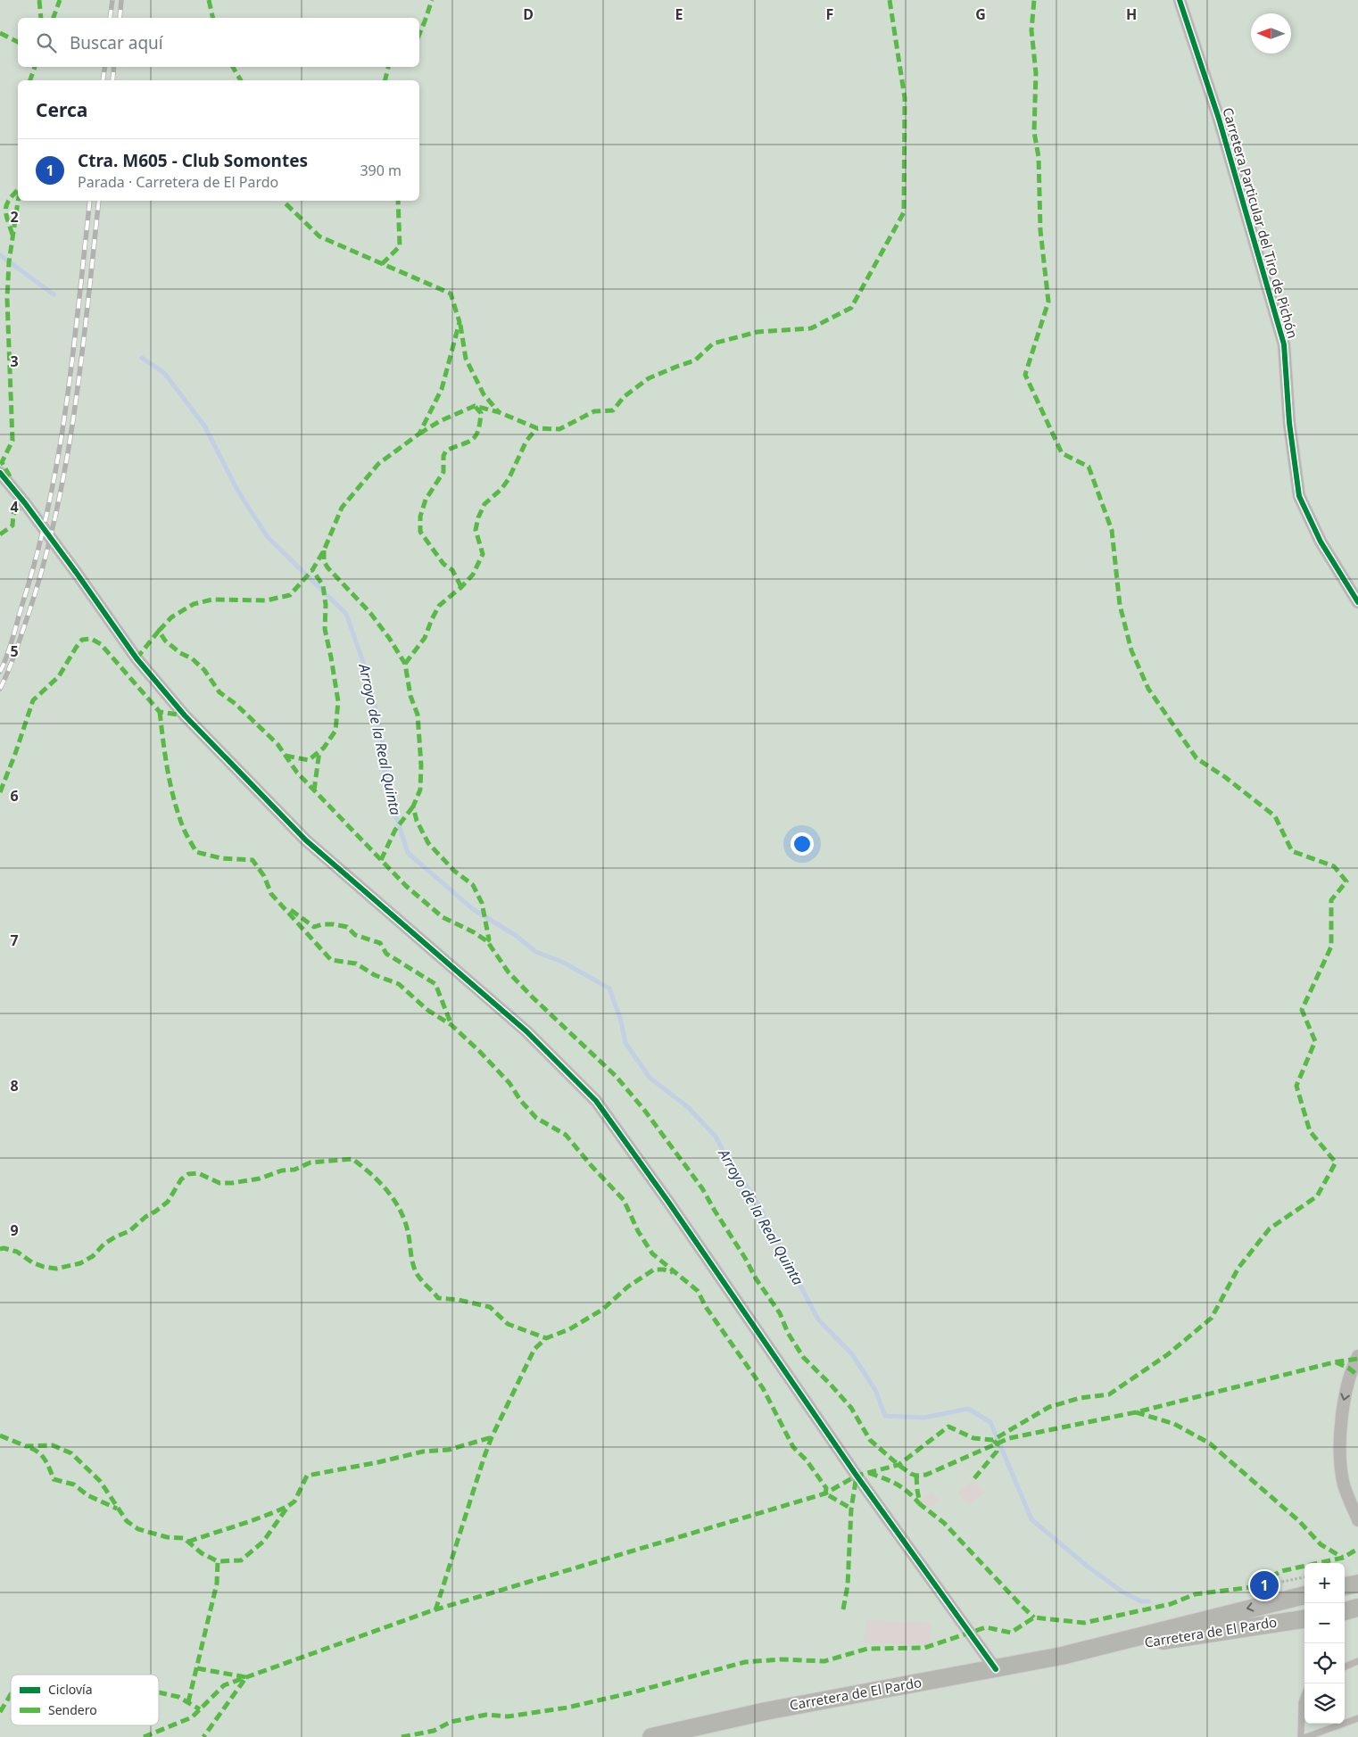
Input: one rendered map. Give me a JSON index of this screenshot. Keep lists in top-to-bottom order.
{
  "streets": {
    "street": ["Carretera Particular del Tiro de Pichón", "Carretera de El Pardo"]
  },
  "water": ["Arroyo de la Real Quinta"],
  "legend": ["Ciclovía", "Sendero"],
  "north": "left",
  "page": {
    "search": "Buscar aquí",
    "heading": "Cerca",
    "list": [
      {
        "mark": "1",
        "name": "Ctra. M605 - Club Somontes",
        "note": "Parada · Carretera de El Pardo",
        "value": "390 m"
      }
    ],
    "map_buttons": ["+", "−"],
    "pins": "1"
  },
  "grid": {
    "columns": [
      "D",
      "E",
      "F",
      "G",
      "H"
    ],
    "rows": [
      "2",
      "3",
      "4",
      "5",
      "6",
      "7",
      "8",
      "9"
    ]
  }
}
